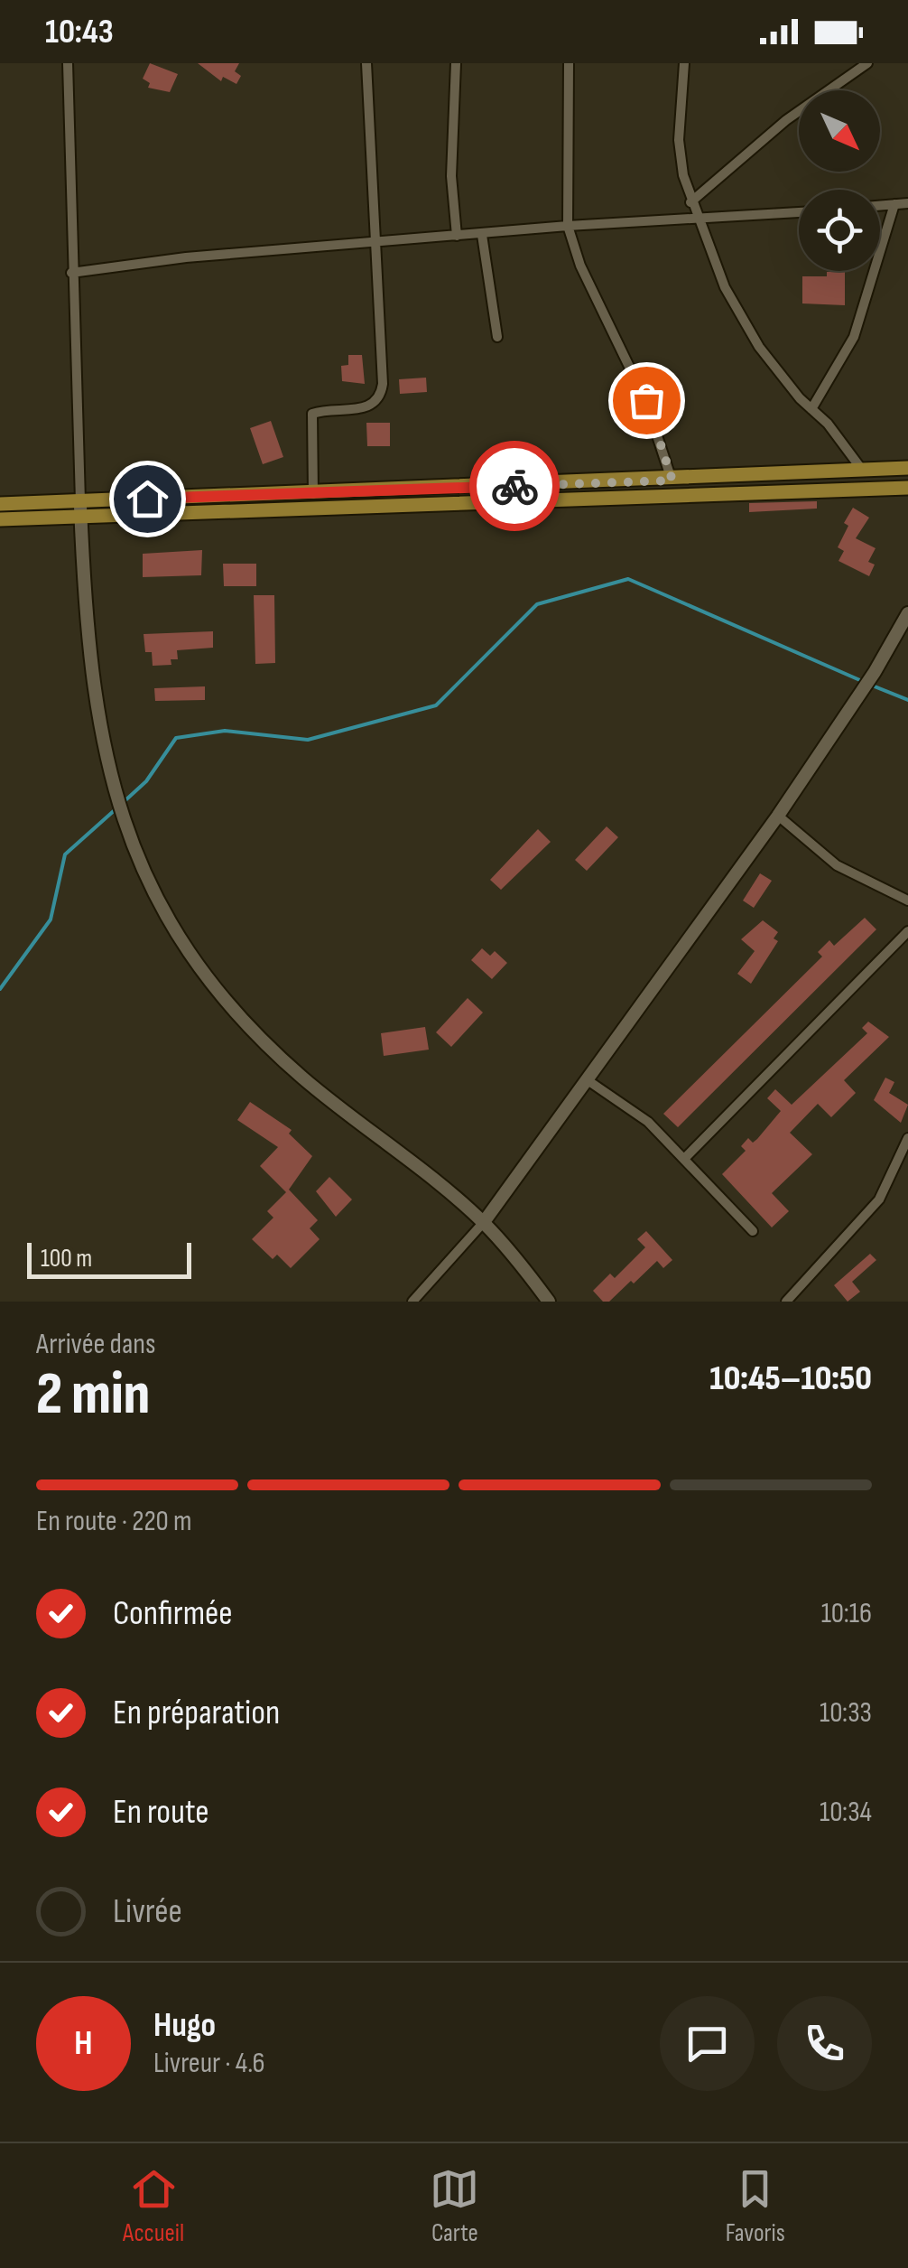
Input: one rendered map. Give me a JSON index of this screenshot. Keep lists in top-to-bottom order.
{
  "scale_bar": "100 m",
  "north": "bottom right",
  "page": {
    "status": "10:43",
    "scale": "100 m",
    "heading": ["2 min", "Arrivée dans", "10:45–10:50"],
    "panel": ["Hugo", "Livreur · 4.6"],
    "bar": "En route · 220 m",
    "list": [
      ["Confirmée", "10:16"],
      ["En préparation", "10:33"],
      ["En route", "10:34"],
      "Livrée"
    ],
    "round": "H",
    "tabs": ["Accueil", "Carte", "Favoris"]
  }
}
